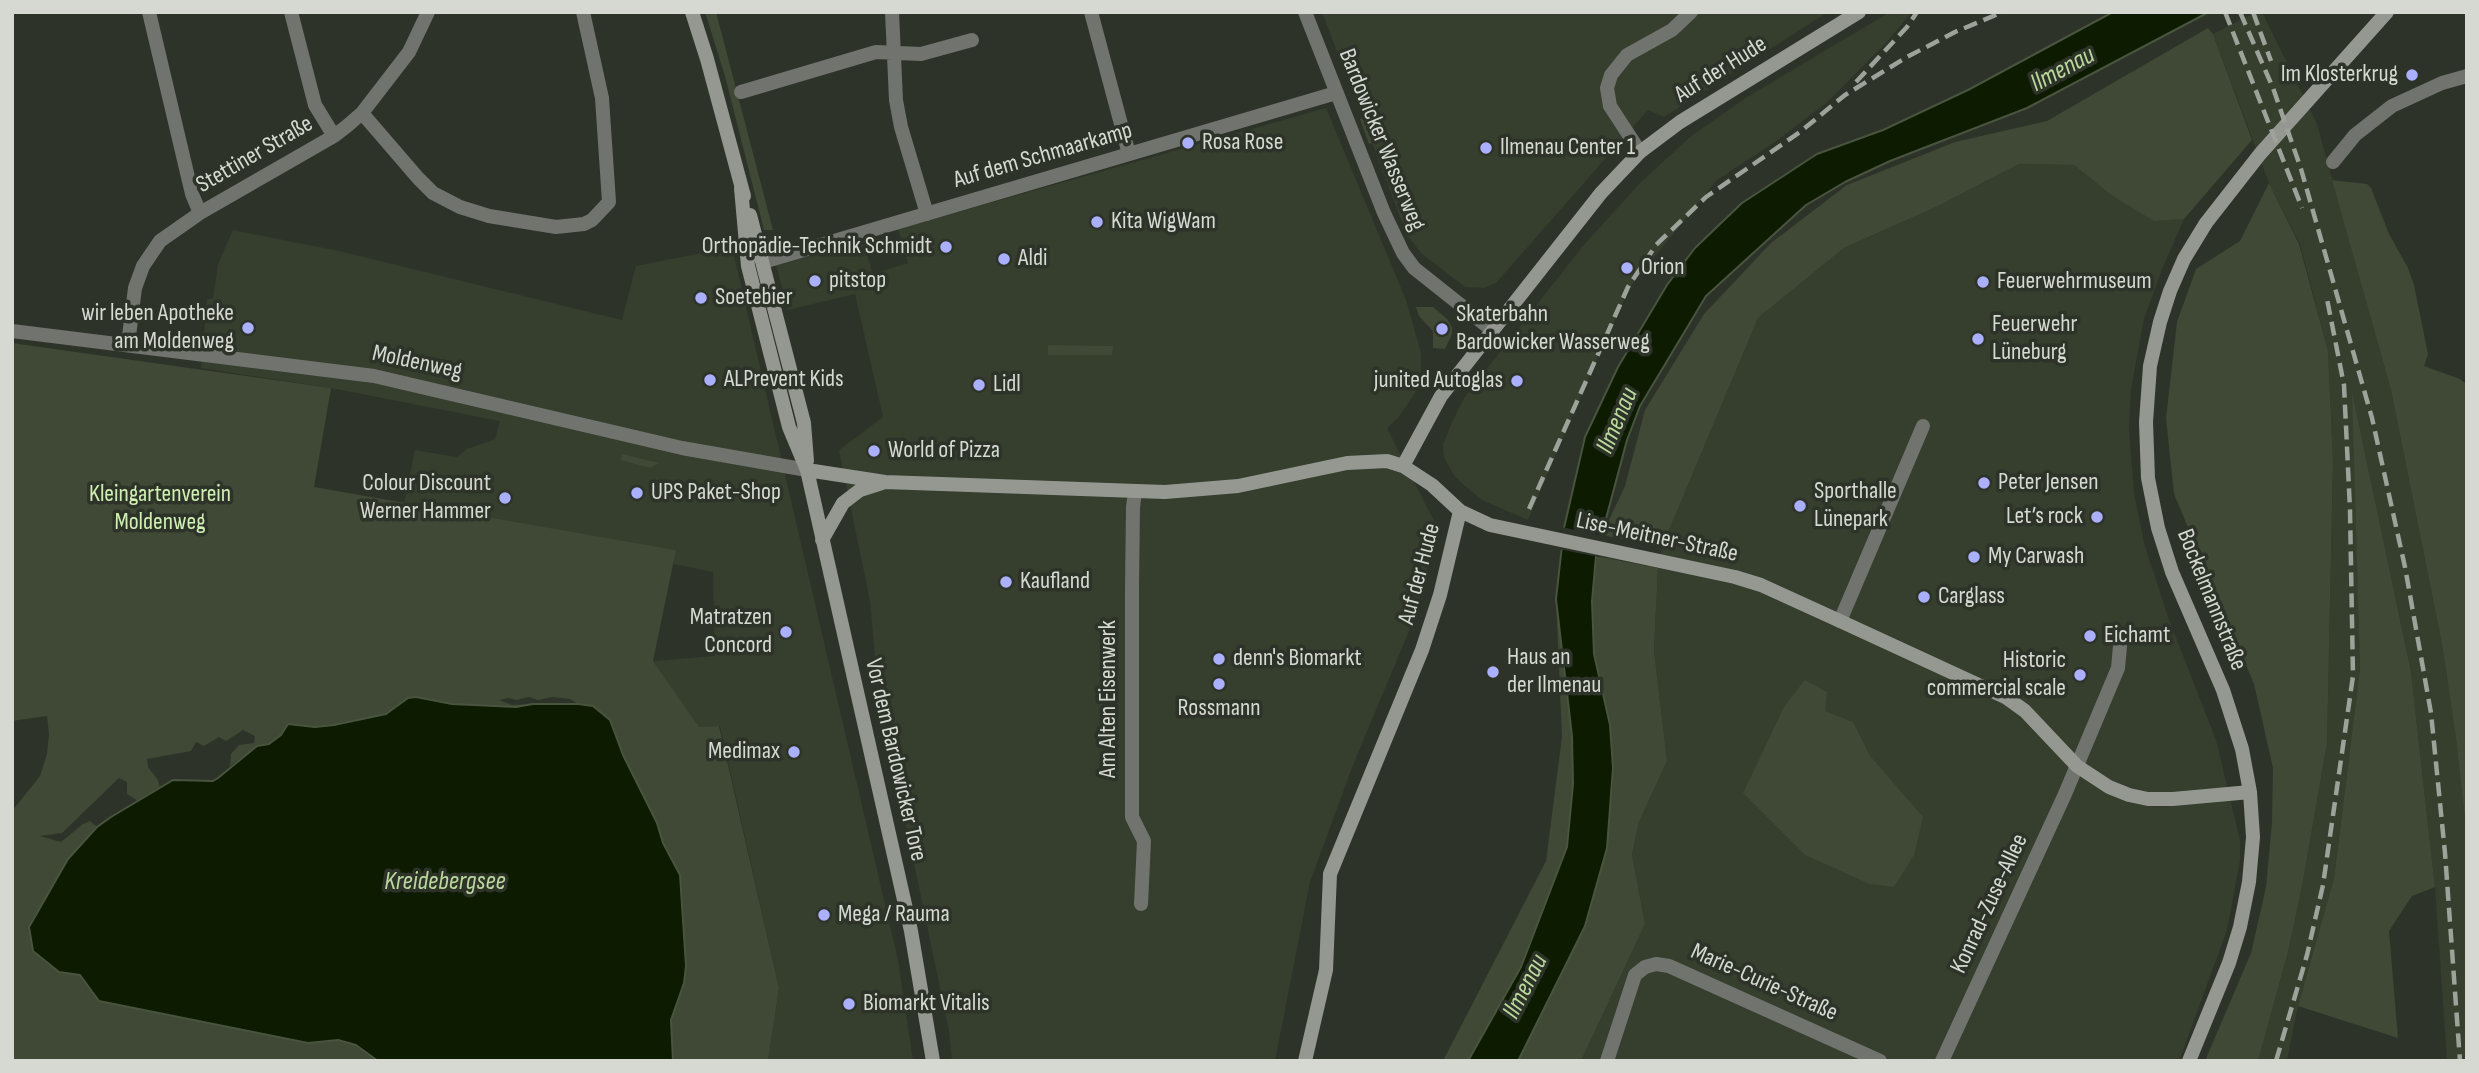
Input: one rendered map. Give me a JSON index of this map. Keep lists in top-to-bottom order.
{
  "streets": {
    "main road": [
      "Auf der Hude",
      "Lise-Meitner-Straße",
      "Bockelmannstraße",
      "Vor dem Bardowicker Tore"
    ],
    "street": [
      "Bardowicker Wasserweg",
      "Stettiner Straße",
      "Auf dem Schmaarkamp",
      "Moldenweg",
      "Am Alten Eisenwerk",
      "Konrad-Zuse-Allee",
      "Marie-Curie-Straße"
    ]
  },
  "crossings": [
    ["Auf der Hude", "Bardowicker Wasserweg"],
    ["Auf der Hude", "Lise-Meitner-Straße"],
    ["Bardowicker Wasserweg", "Auf dem Schmaarkamp"],
    ["Stettiner Straße", "Moldenweg"],
    ["Auf dem Schmaarkamp", "Vor dem Bardowicker Tore"],
    ["Moldenweg", "Vor dem Bardowicker Tore"],
    ["Lise-Meitner-Straße", "Bockelmannstraße"],
    ["Lise-Meitner-Straße", "Konrad-Zuse-Allee"]
  ],
  "water": ["Ilmenau", "Kreidebergsee"],
  "parks": ["Kleingartenverein Moldenweg"],
  "places": [
    "Im Klosterkrug",
    "Rosa Rose",
    "Ilmenau Center 1",
    "Kita WigWam",
    "Orthopädie-Technik Schmidt",
    "Aldi",
    "Orion",
    "pitstop",
    "Feuerwehrmuseum",
    "Soetebier",
    "wir leben Apotheke am Moldenweg",
    "Skaterbahn Bardowicker Wasserweg",
    "Feuerwehr Lüneburg",
    "ALPrevent Kids",
    "junited Autoglas",
    "Lidl",
    "World of Pizza",
    "Peter Jensen",
    "UPS Paket-Shop",
    "Colour Discount Werner Hammer",
    "Sporthalle Lünepark",
    "Let’s rock",
    "My Carwash",
    "Kaufland",
    "Carglass",
    "Matratzen Concord",
    "Eichamt",
    "denn's Biomarkt",
    "Haus an der Ilmenau",
    "Historic commercial scale",
    "Rossmann",
    "Medimax",
    "Mega / Rauma",
    "Biomarkt Vitalis"
  ]
}
